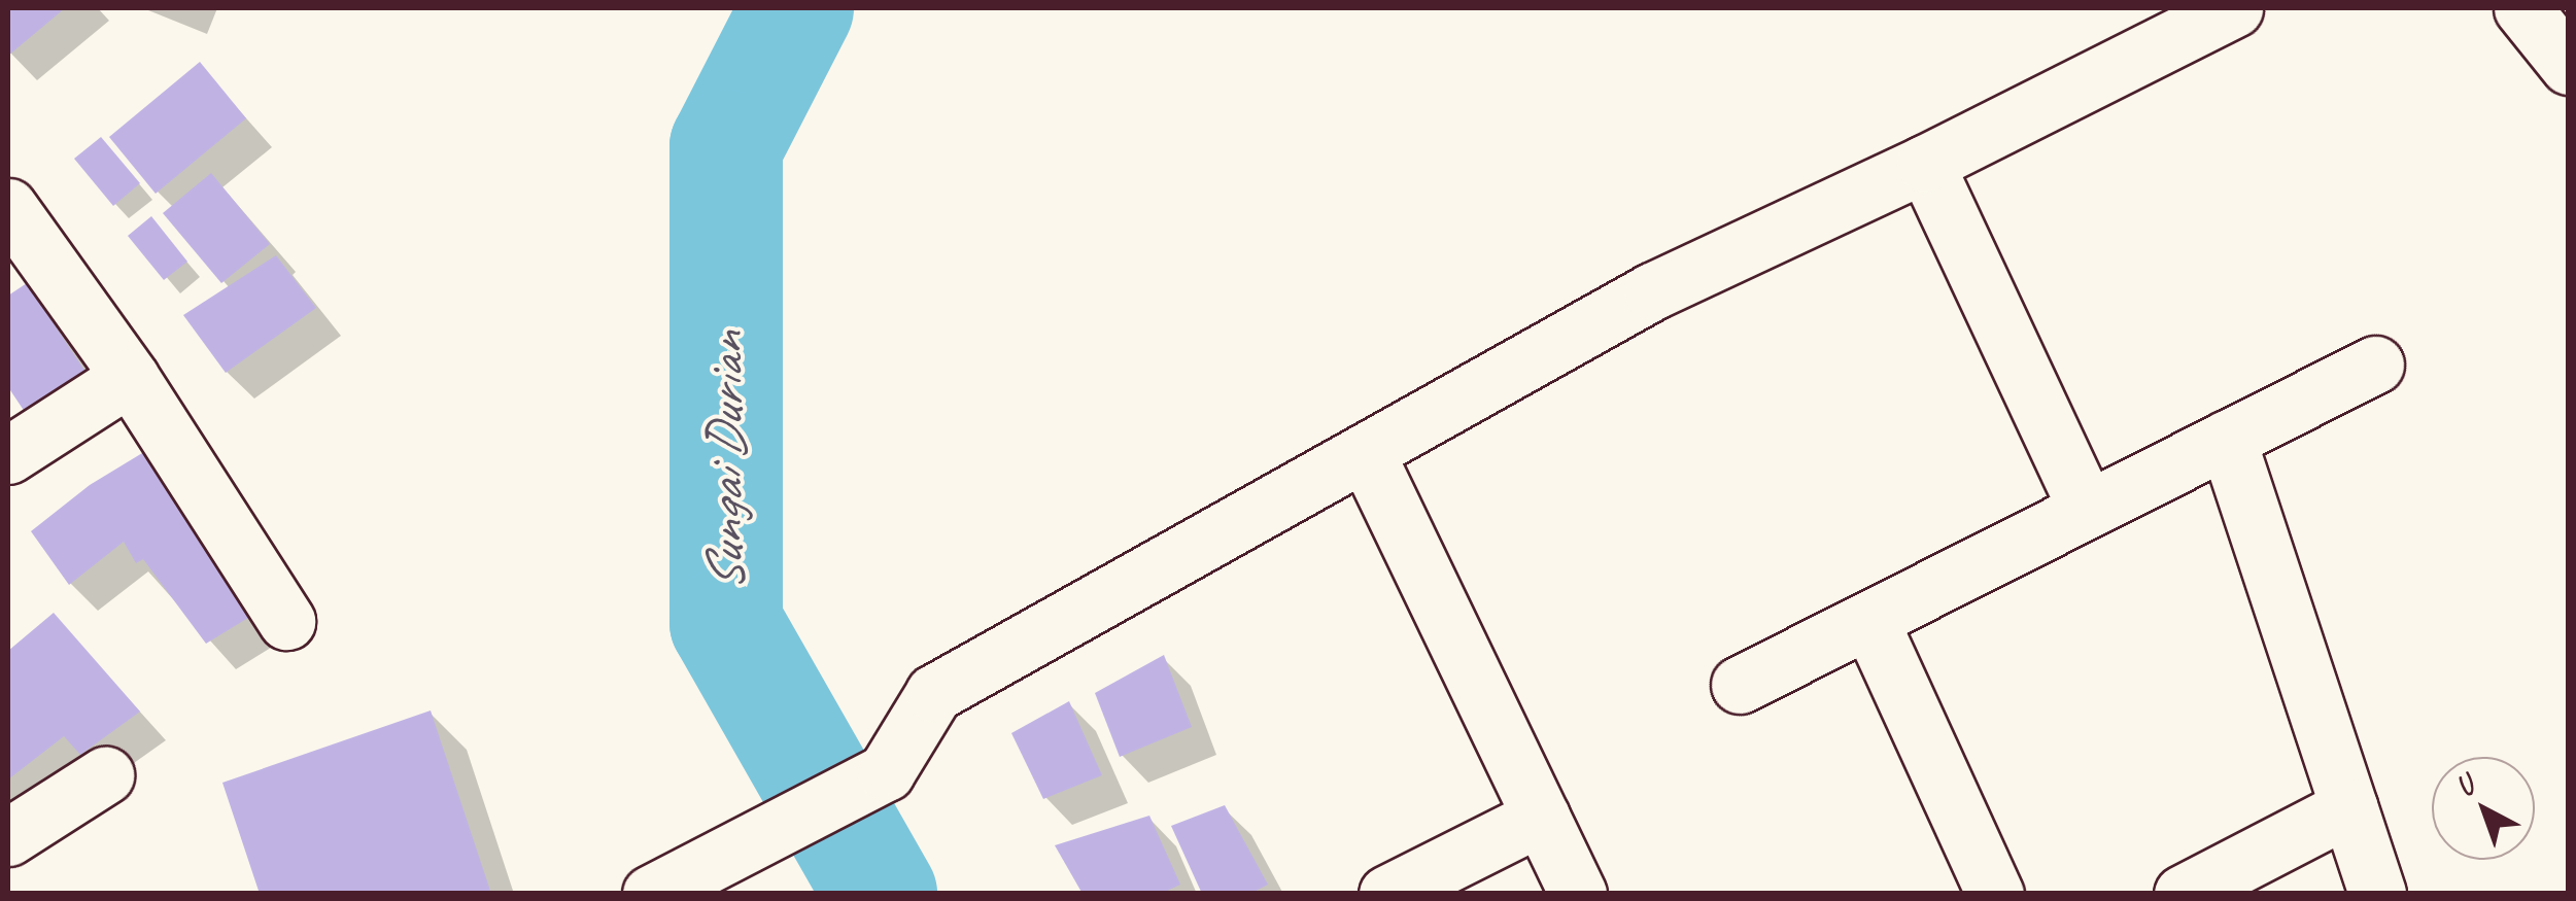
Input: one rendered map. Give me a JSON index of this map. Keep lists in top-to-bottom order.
{
  "water": ["Sungai Durian"],
  "north": "top left"
}
